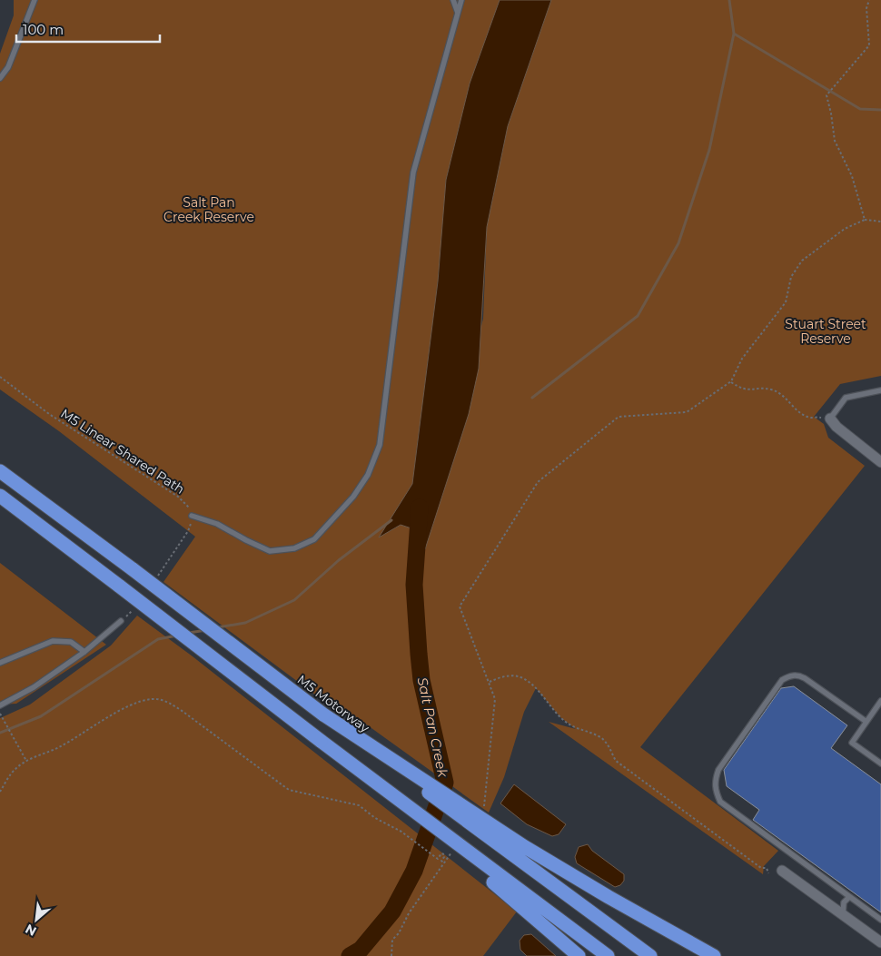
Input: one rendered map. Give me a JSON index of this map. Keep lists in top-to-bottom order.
{
  "streets": {
    "highway": ["M5 Motorway"],
    "path": ["M5 Linear Shared Path"]
  },
  "water": ["Salt Pan Creek"],
  "parks": ["Salt Pan Creek Reserve", "Stuart Street Reserve"],
  "scale_bar": "100 m",
  "north": "bottom left"
}
